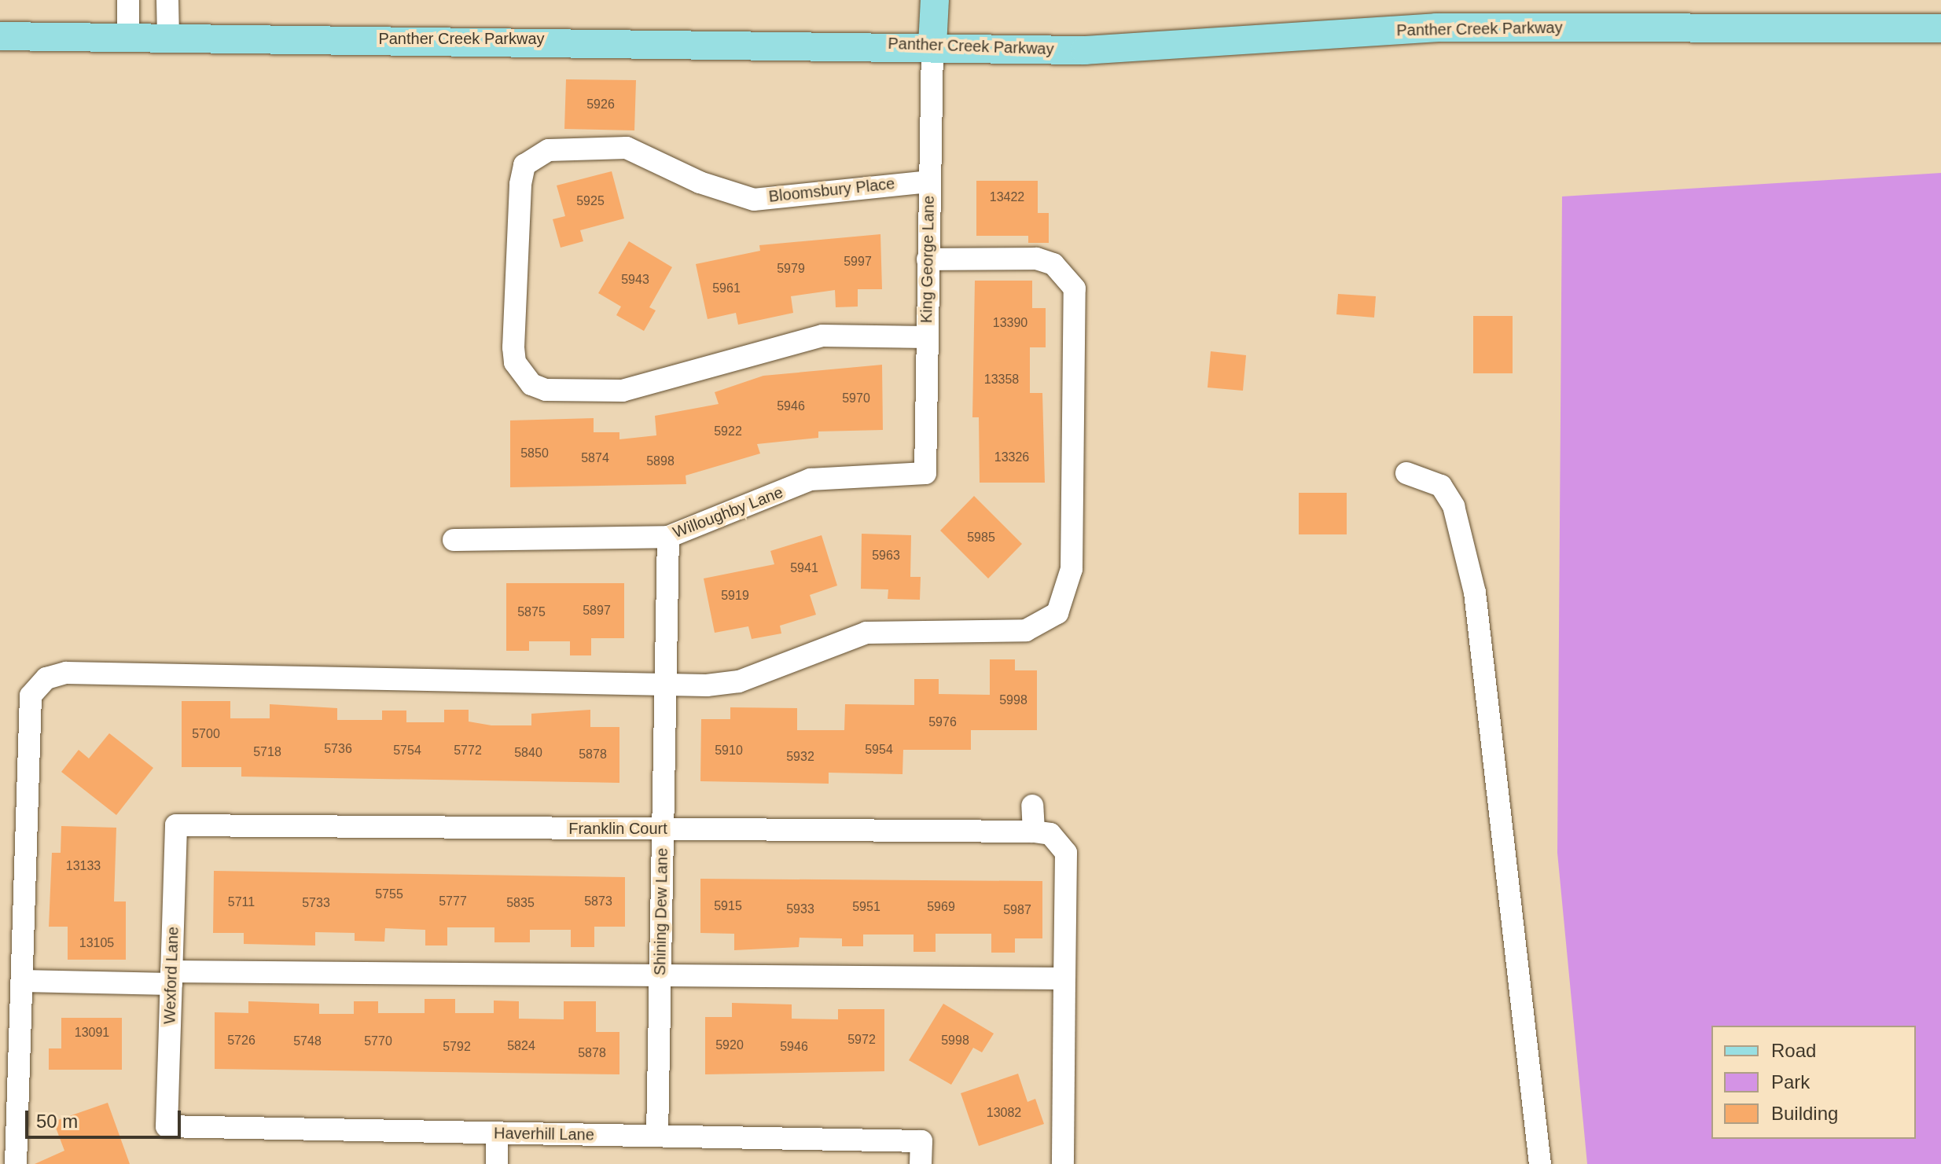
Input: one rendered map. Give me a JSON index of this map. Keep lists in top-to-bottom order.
{
  "streets": {
    "main road": ["Panther Creek Parkway"],
    "street": [
      "Bloomsbury Place",
      "King George Lane",
      "Willoughby Lane",
      "Franklin Court",
      "Shining Dew Lane",
      "Wexford Lane",
      "Haverhill Lane"
    ]
  },
  "crossings": [
    ["Panther Creek Parkway", "King George Lane"],
    ["Bloomsbury Place", "King George Lane"],
    ["King George Lane", "Willoughby Lane"],
    ["Willoughby Lane", "Shining Dew Lane"],
    ["Franklin Court", "Shining Dew Lane"],
    ["Franklin Court", "Wexford Lane"],
    ["Shining Dew Lane", "Haverhill Lane"],
    ["Wexford Lane", "Haverhill Lane"]
  ],
  "house_numbers": [
    "5926",
    "13422",
    "5925",
    "5997",
    "5979",
    "5943",
    "5961",
    "13390",
    "13358",
    "5970",
    "5946",
    "5922",
    "5850",
    "13326",
    "5874",
    "5898",
    "5985",
    "5963",
    "5941",
    "5919",
    "5897",
    "5875",
    "5998",
    "5976",
    "5700",
    "5736",
    "5954",
    "5754",
    "5772",
    "5910",
    "5718",
    "5840",
    "5878",
    "5932",
    "13133",
    "5755",
    "5777",
    "5873",
    "5711",
    "5733",
    "5835",
    "5915",
    "5951",
    "5969",
    "5933",
    "5987",
    "13105",
    "13091",
    "5972",
    "5726",
    "5998",
    "5748",
    "5770",
    "5920",
    "5824",
    "5792",
    "5946",
    "5878",
    "13082"
  ],
  "legend": ["Road", "Park", "Building"],
  "scale_bar": "50 m"
}
